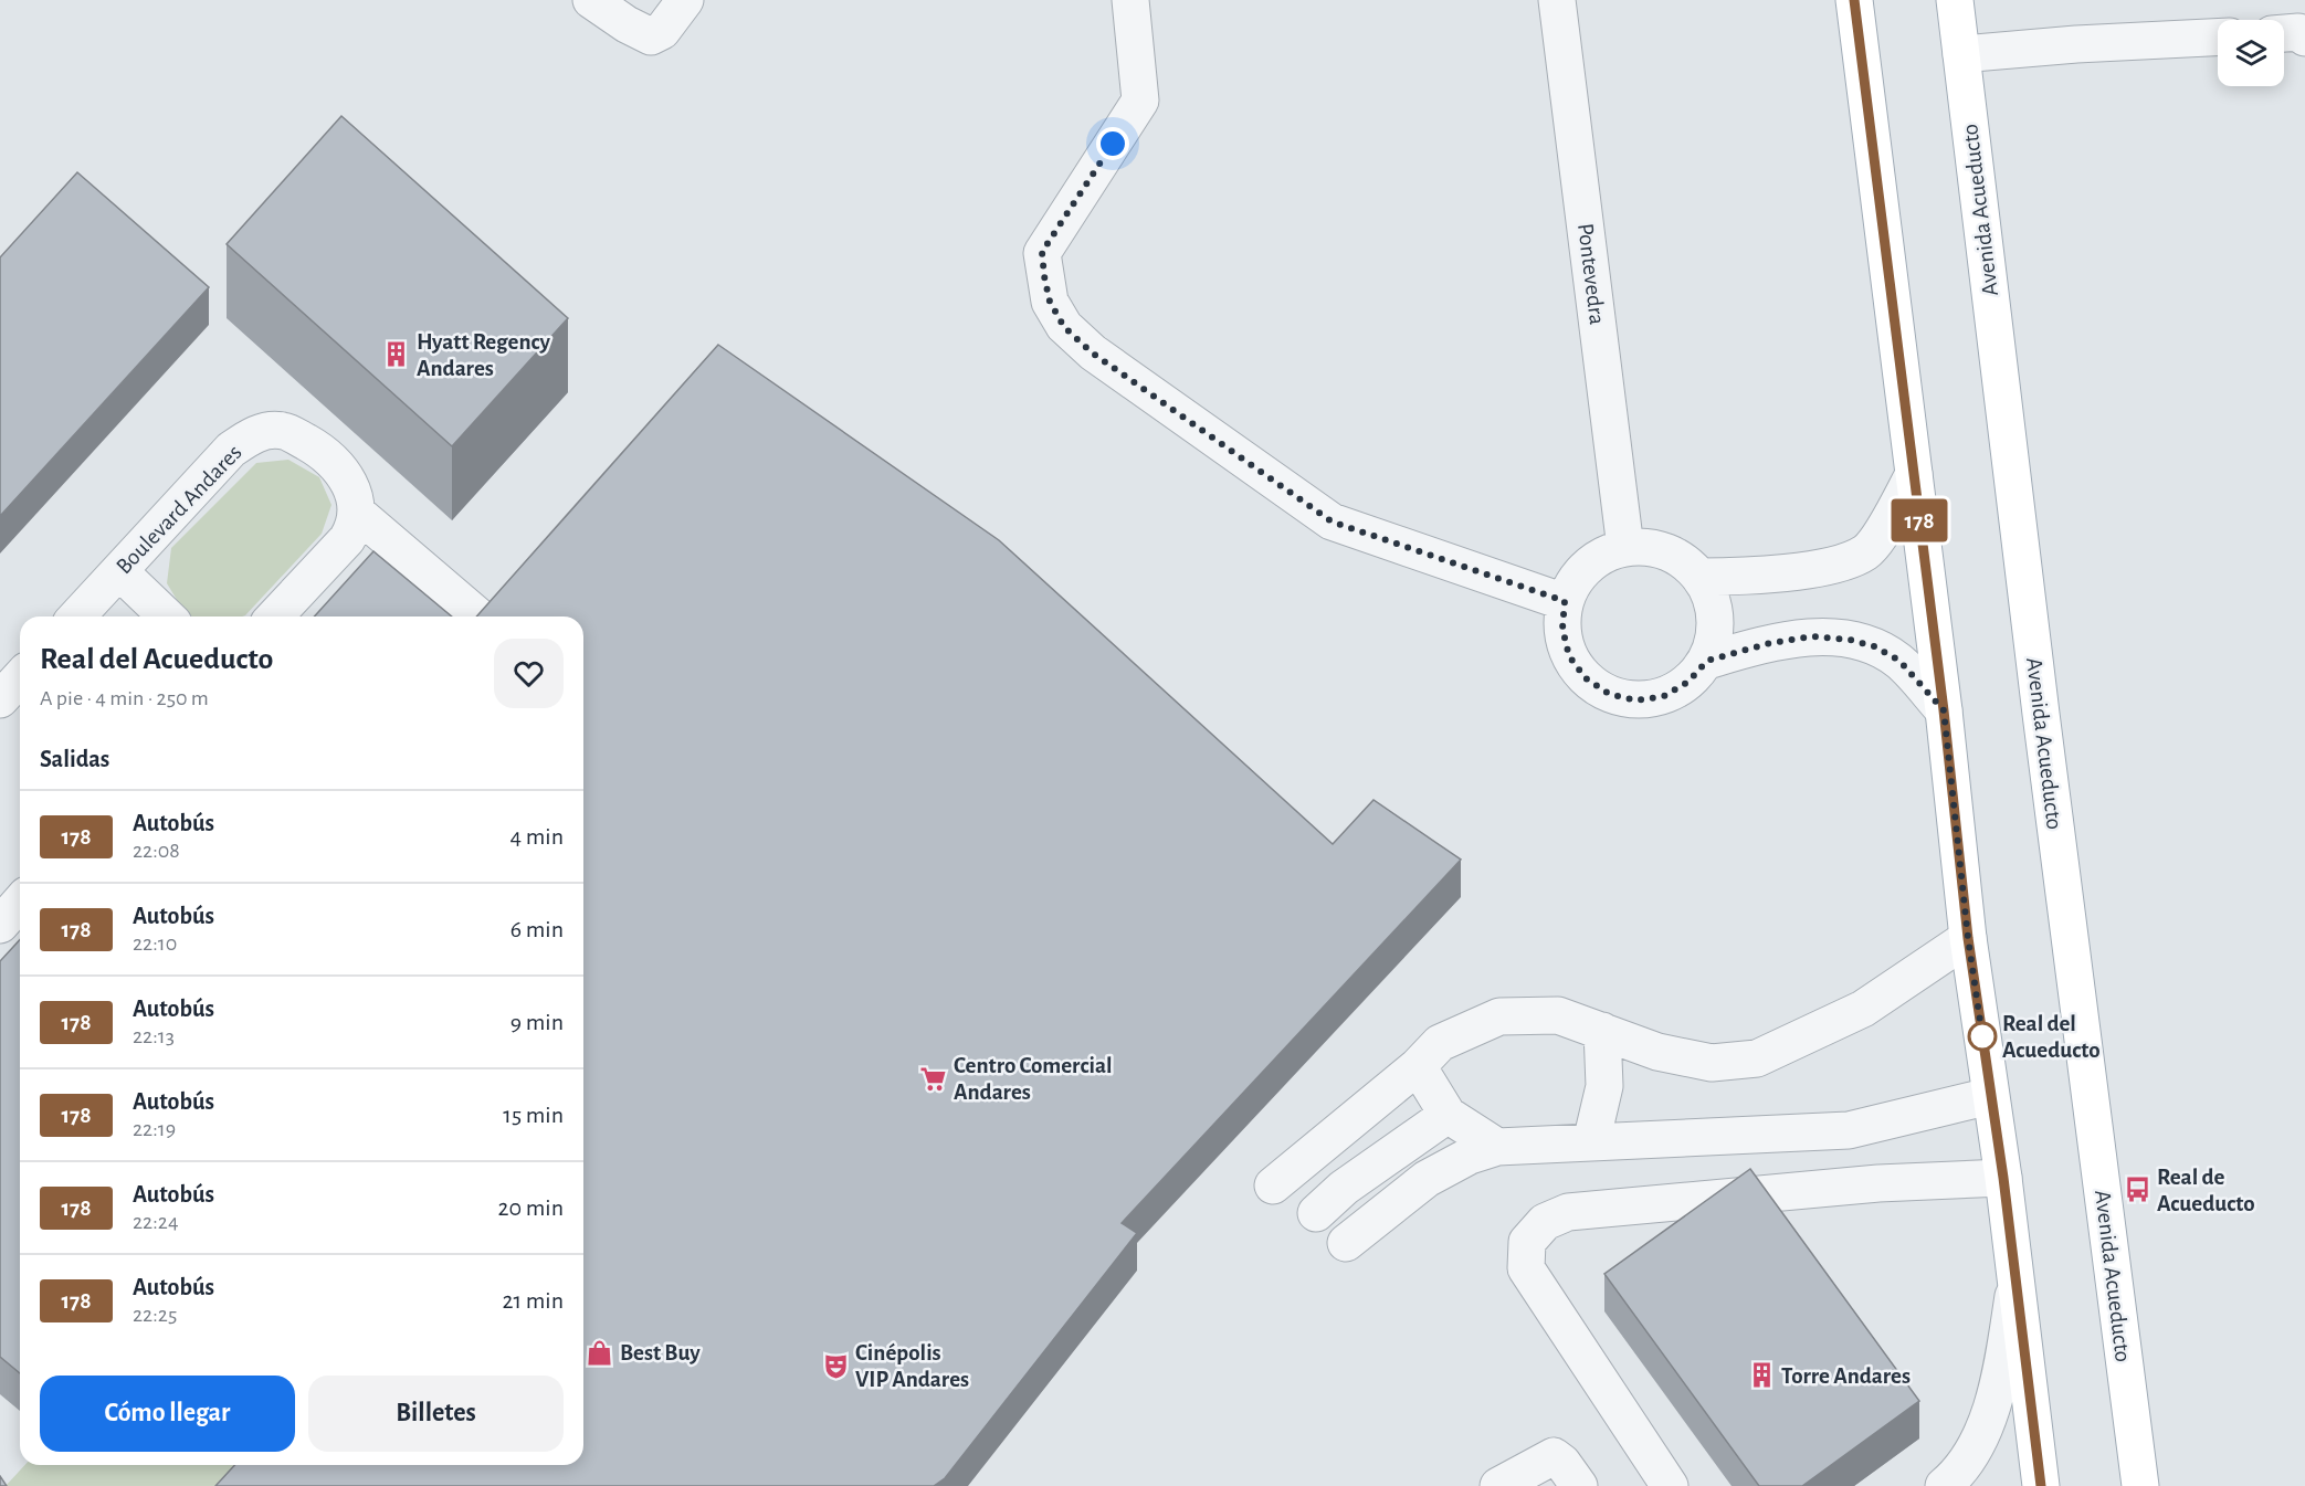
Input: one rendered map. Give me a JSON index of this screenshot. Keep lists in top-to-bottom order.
{
  "streets": {
    "main road": ["Avenida Acueducto"],
    "street": ["Pontevedra", "Boulevard Andares"]
  },
  "places": {
    "building": ["Hyatt Regency Andares", "Torre Andares"],
    "other": ["Real del Acueducto"],
    "supermarket": ["Centro Comercial Andares"],
    "bus stop": ["Real de Acueducto"],
    "shop": ["Best Buy"],
    "theatre": ["Cinépolis VIP Andares"]
  },
  "lines": ["bus line 178"],
  "page": {
    "on_map": "178",
    "heading": [
      ["Real del Acueducto", "A pie · 4 min · 250 m"],
      "Salidas"
    ],
    "list": [
      {
        "mark": "178",
        "name": "Autobús",
        "note": "22:08",
        "value": "4 min"
      },
      {
        "mark": "178",
        "name": "Autobús",
        "note": "22:10",
        "value": "6 min"
      },
      {
        "mark": "178",
        "name": "Autobús",
        "note": "22:13",
        "value": "9 min"
      },
      {
        "mark": "178",
        "name": "Autobús",
        "note": "22:19",
        "value": "15 min"
      },
      {
        "mark": "178",
        "name": "Autobús",
        "note": "22:24",
        "value": "20 min"
      },
      {
        "mark": "178",
        "name": "Autobús",
        "note": "22:25",
        "value": "21 min"
      }
    ],
    "buttons": ["Cómo llegar", "Billetes"]
  }
}
